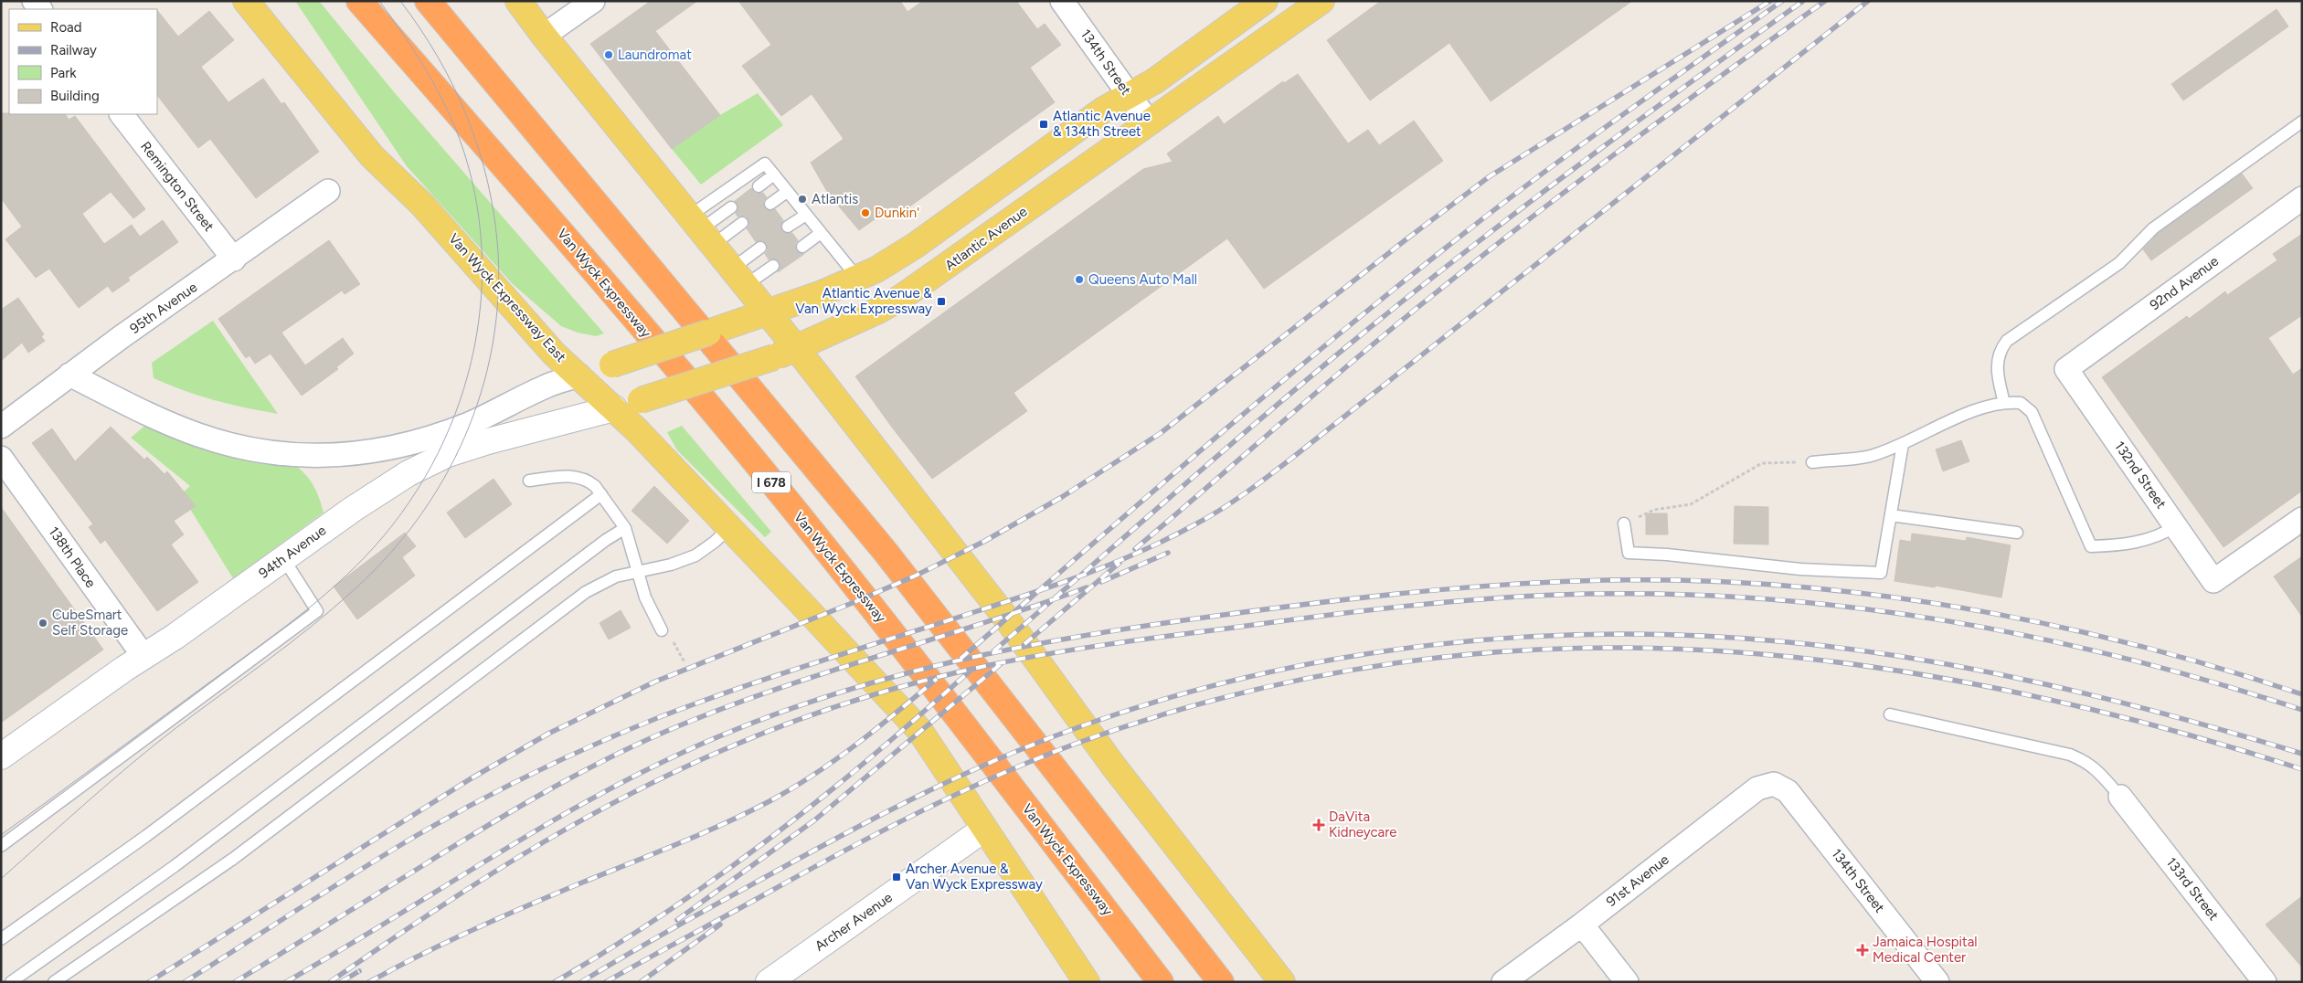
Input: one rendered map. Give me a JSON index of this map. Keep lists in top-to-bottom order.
{
  "streets": {
    "highway": ["Van Wyck Expressway", "I 678"],
    "main road": [
      "Atlantic Avenue",
      "Van Wyck Expressway East",
      "94th Avenue",
      "Archer Avenue"
    ],
    "street": [
      "134th Street",
      "Remington Street",
      "92nd Avenue",
      "95th Avenue",
      "132nd Street",
      "138th Place",
      "91st Avenue",
      "133rd Street"
    ]
  },
  "crossings": [
    ["134th Street", "Atlantic Avenue"],
    ["134th Street", "91st Avenue"],
    ["Remington Street", "95th Avenue"],
    ["Atlantic Avenue", "Van Wyck Expressway East"],
    ["Atlantic Avenue", "94th Avenue"],
    ["92nd Avenue", "132nd Street"],
    ["Van Wyck Expressway East", "94th Avenue"],
    ["94th Avenue", "138th Place"]
  ],
  "places": {
    "other": [
      "Laundromat",
      "Atlantis",
      "Dunkin'",
      "Queens Auto Mall",
      "CubeSmart Self Storage"
    ],
    "transit": ["Atlantic Avenue & 134th Street", "Atlantic Avenue & Van Wyck Expressway", "Archer Avenue & Van Wyck Expressway"],
    "health": ["DaVita Kidneycare", "Jamaica Hospital Medical Center"]
  },
  "legend": [
    "Road",
    "Railway",
    "Park",
    "Building"
  ]
}
